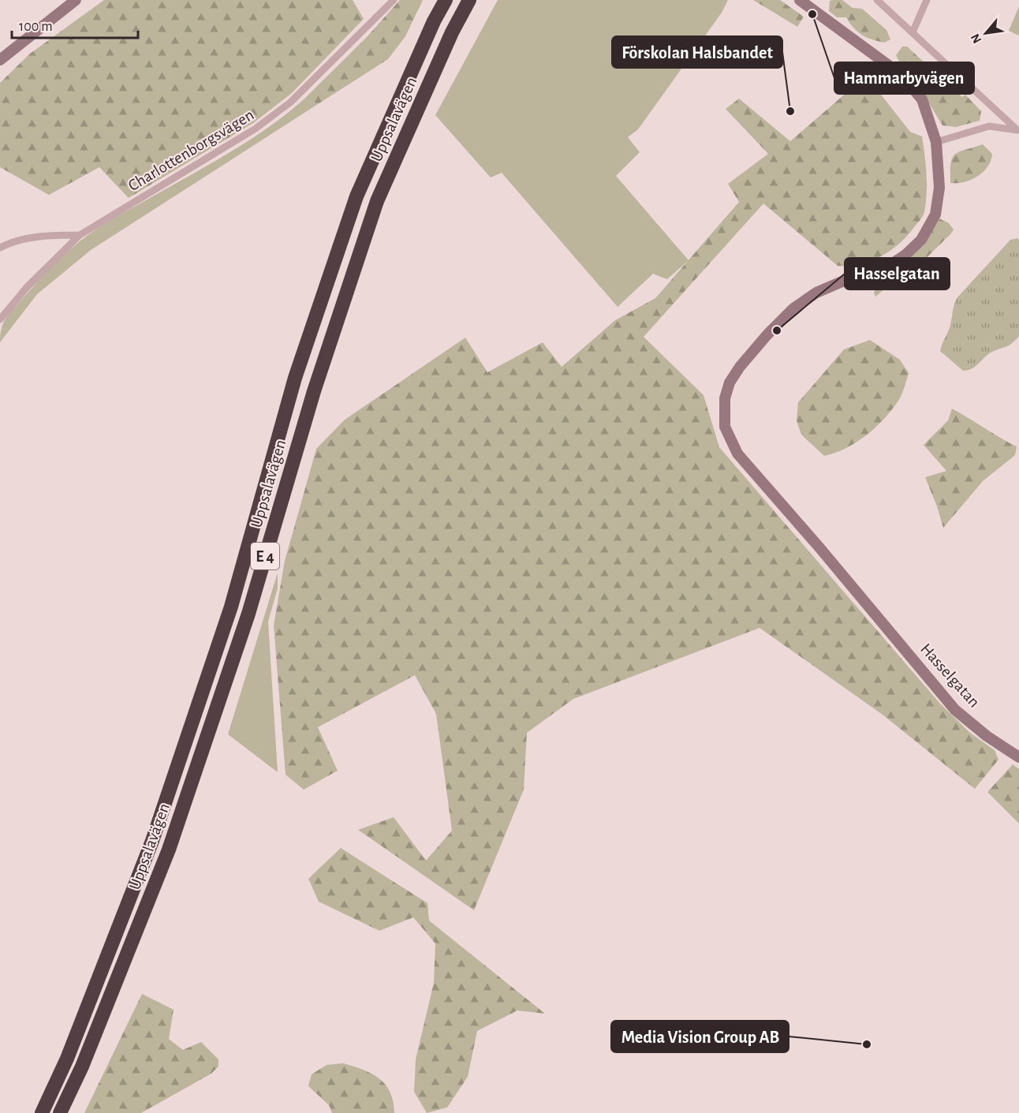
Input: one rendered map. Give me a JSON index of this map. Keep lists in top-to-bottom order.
{
  "streets": {
    "highway": ["Uppsalavägen", "E 4"],
    "street": ["Charlottenborgsvägen", "Hasselgatan"]
  },
  "places": [
    "Hammarbyvägen",
    "Förskolan Halsbandet",
    "Hasselgatan",
    "Media Vision Group AB"
  ],
  "scale_bar": "100 m",
  "north": "bottom left"
}
